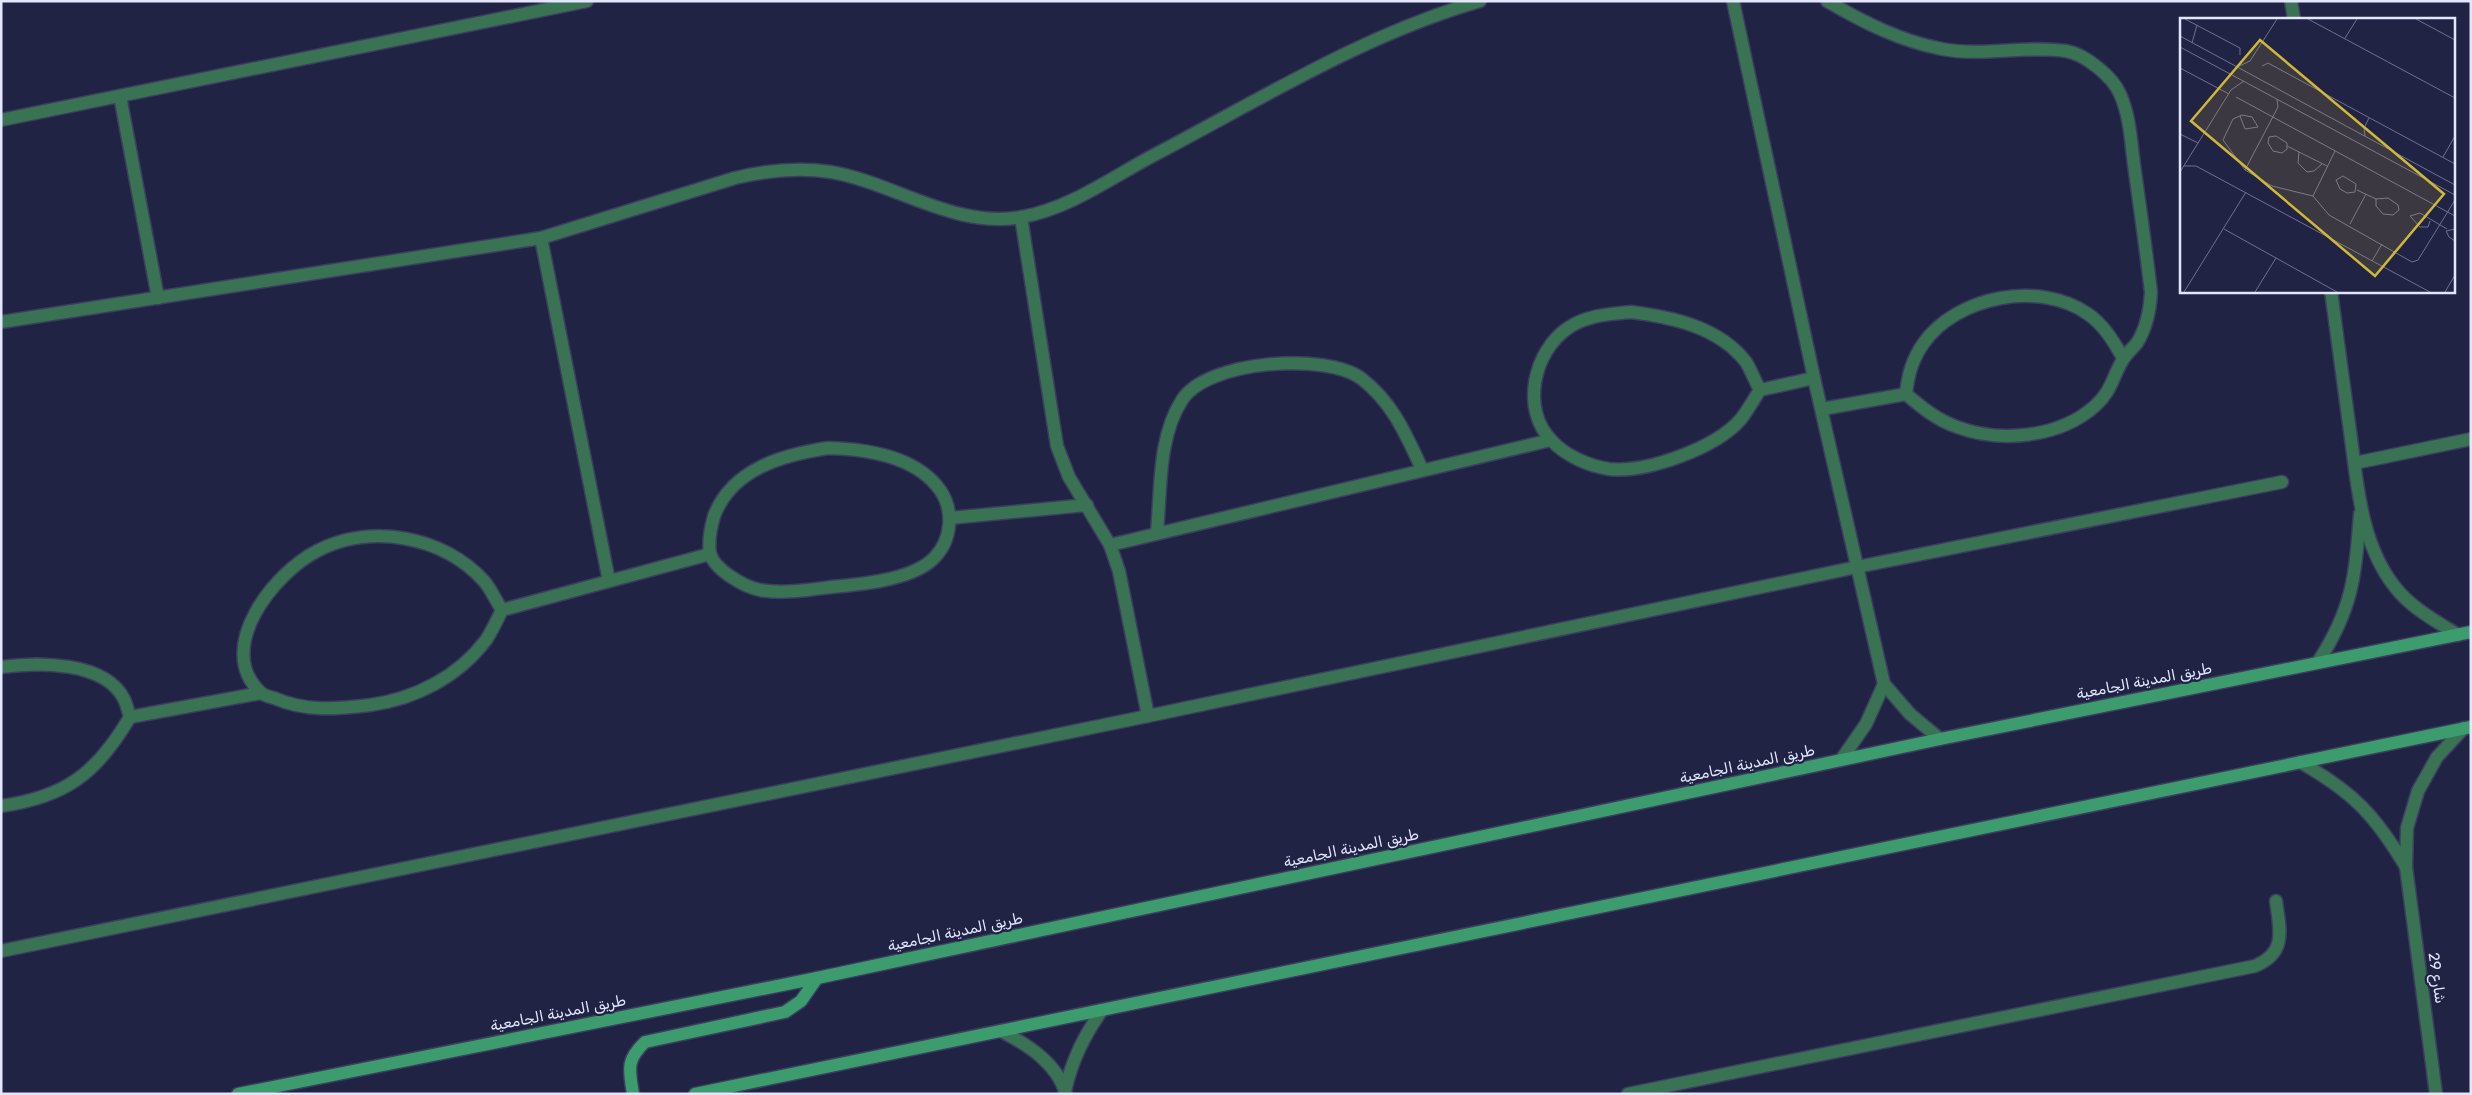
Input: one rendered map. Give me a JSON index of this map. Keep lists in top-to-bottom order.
{
  "streets": {
    "main road": ["طريق المدينة الجامعية"],
    "street": ["شارع 29"]
  }
}
